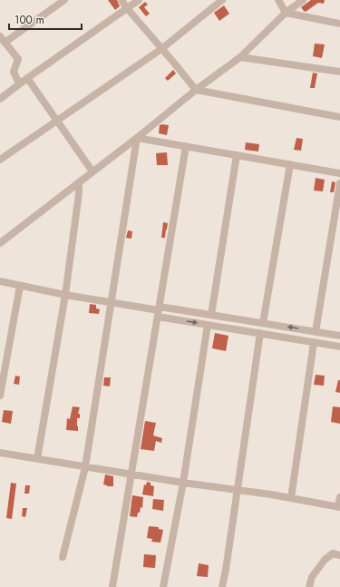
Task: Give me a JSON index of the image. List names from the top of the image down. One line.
{"scale_bar":"100 m"}
